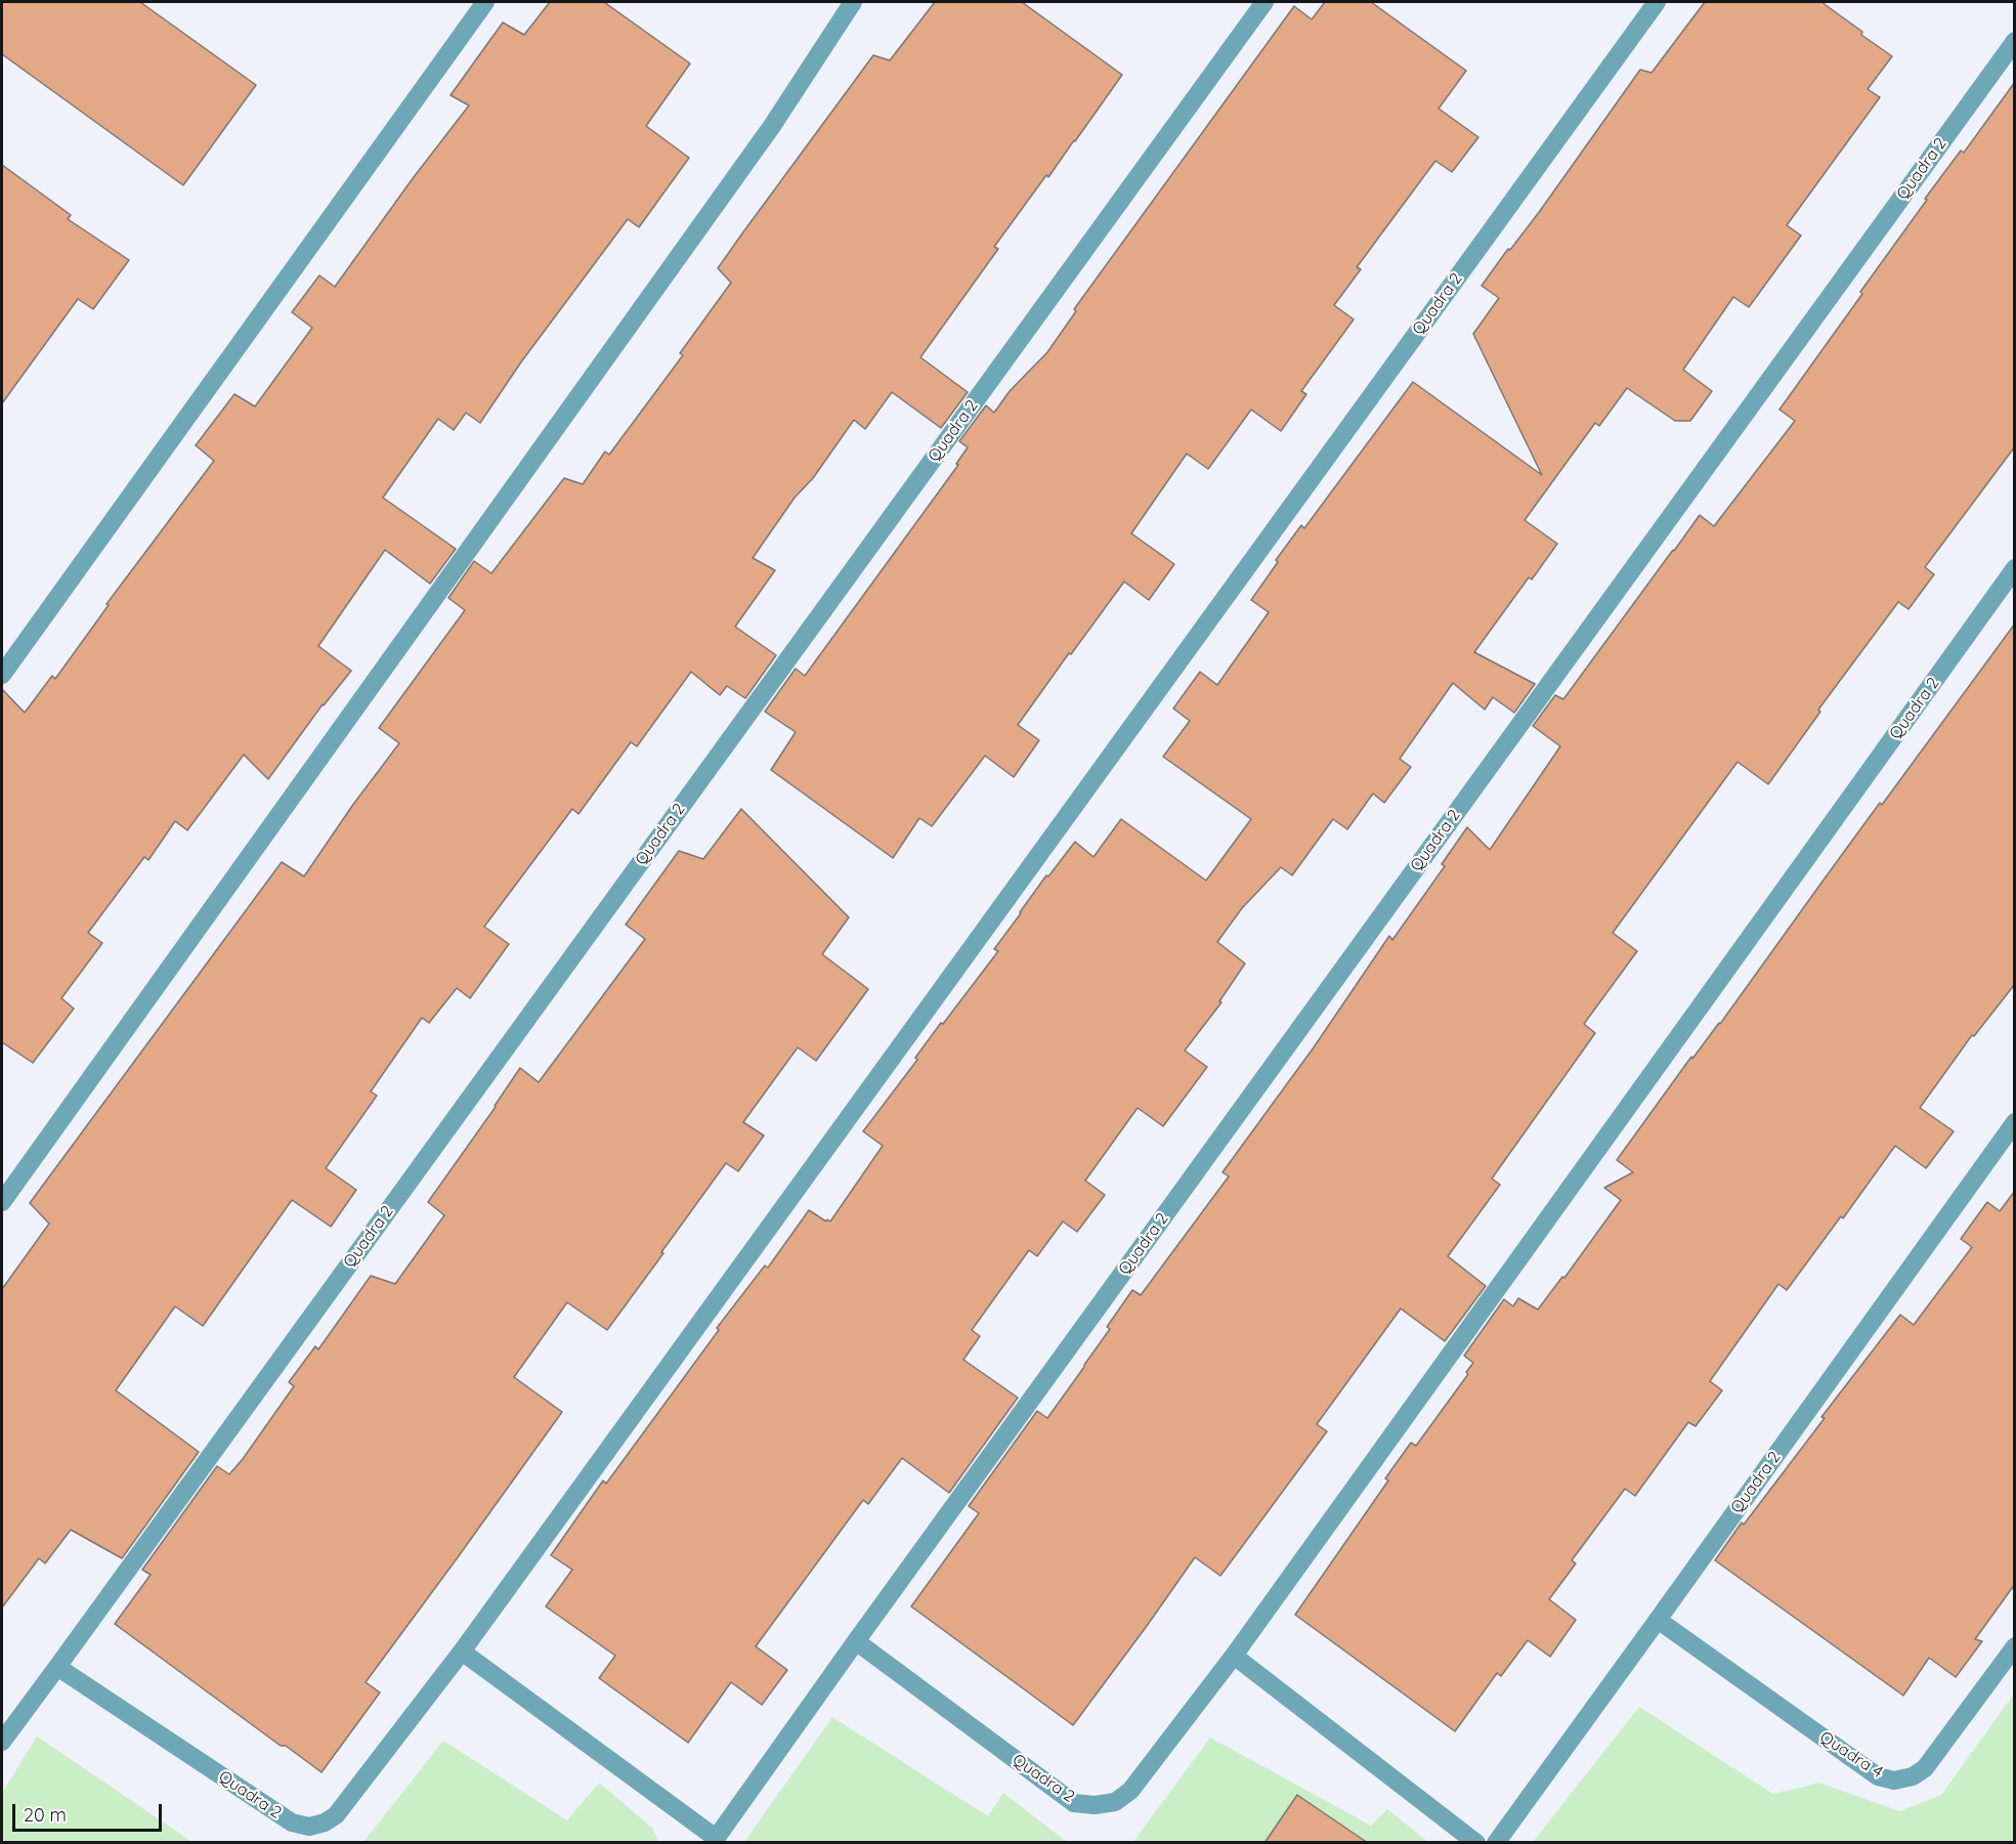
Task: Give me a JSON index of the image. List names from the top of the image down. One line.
{"streets":{"street":["Quadra 2","Quadra 4"]},"crossings":[["Quadra 2","Quadra 4"]],"scale_bar":"20 m"}
